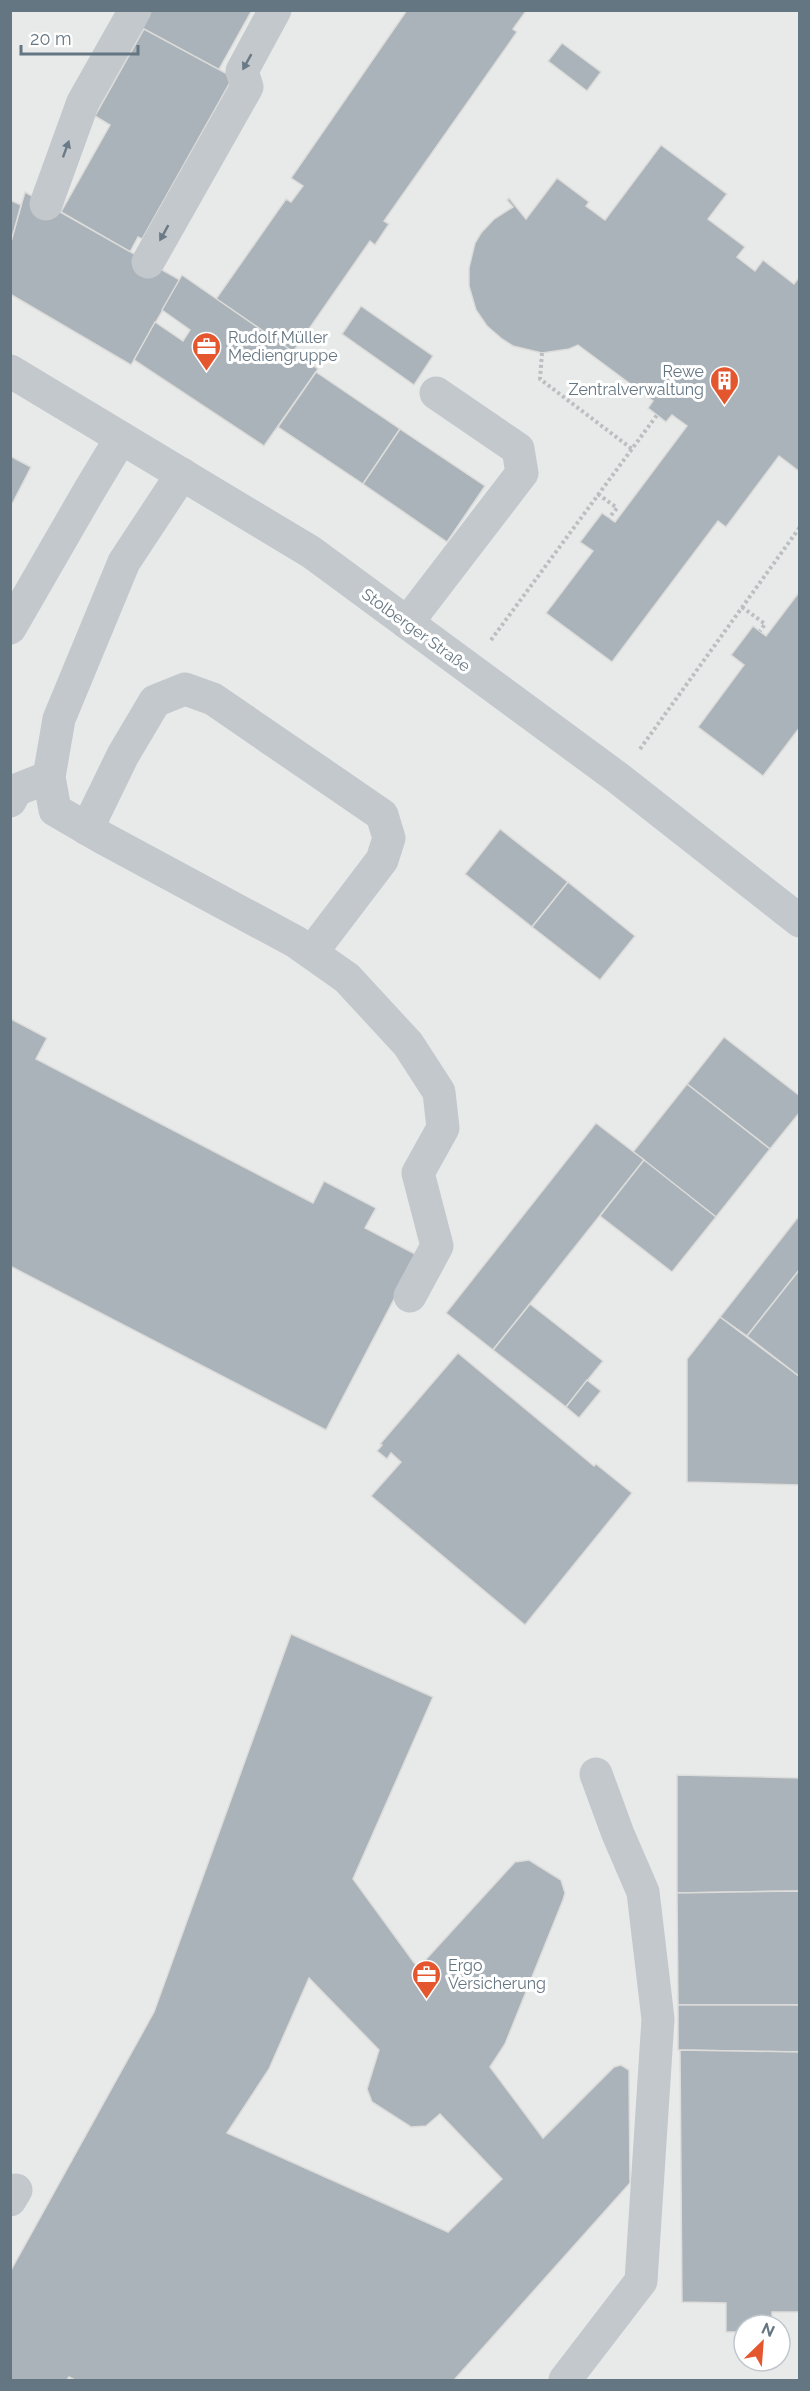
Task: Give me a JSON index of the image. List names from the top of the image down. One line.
{"streets":{"street":["Stolberger Straße"]},"places":{"office":["Rudolf Müller Mediengruppe","Ergo Versicherung"],"building":["Rewe Zentralverwaltung"]},"scale_bar":"20 m","north":"top right"}
